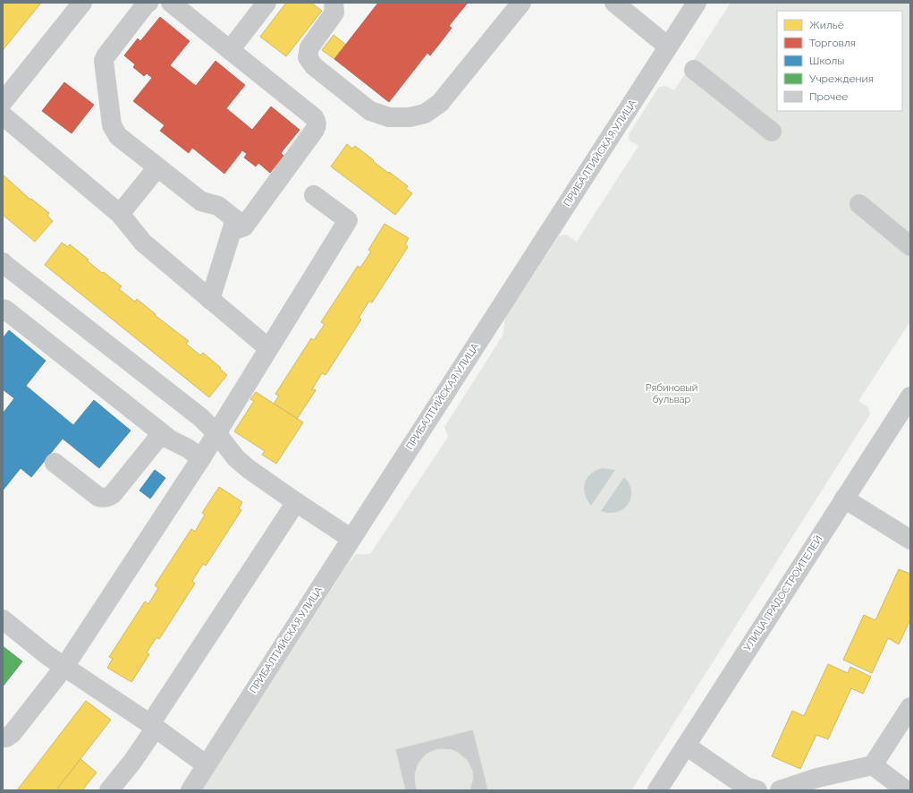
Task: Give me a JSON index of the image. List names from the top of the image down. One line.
{"streets":{"street":["ПРИБАЛТИЙСКАЯ УЛИЦА","УЛИЦА ГРАДОСТРОИТЕЛЕЙ"]},"parks":["Рябиновый бульвар"],"legend":["Жильё","Торговля","Школы","Учреждения","Прочее"]}
